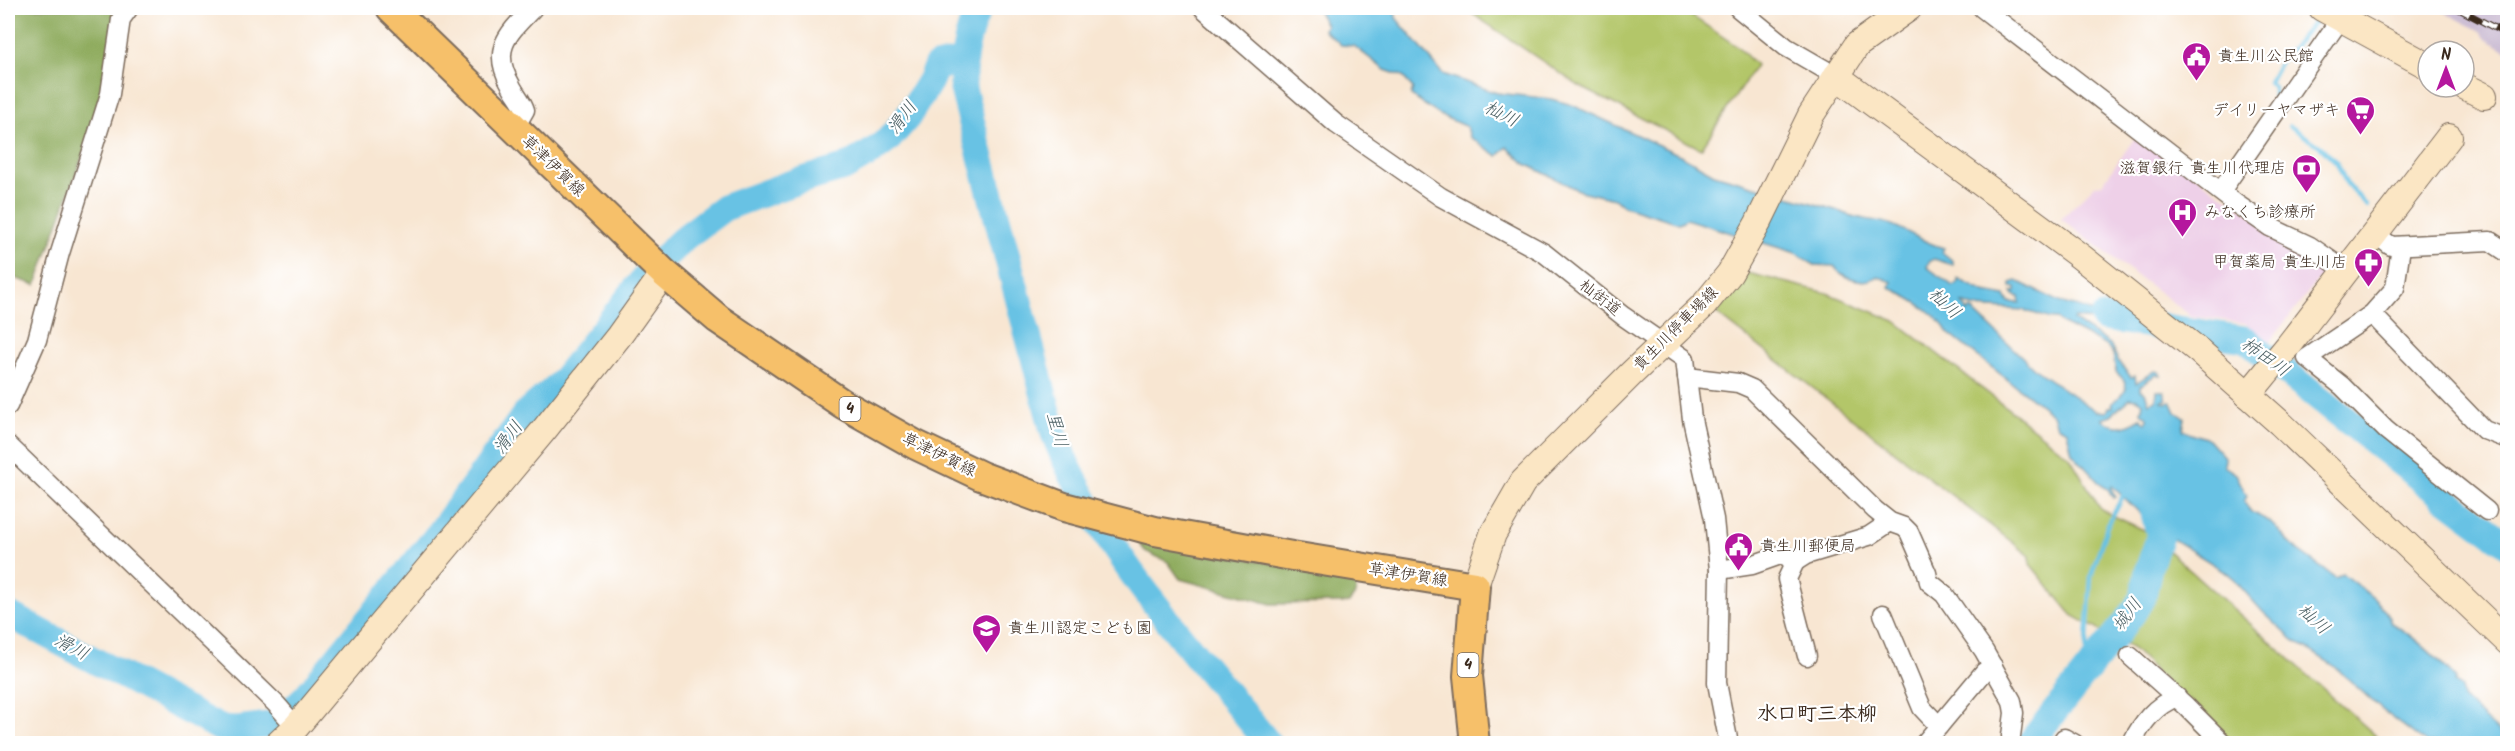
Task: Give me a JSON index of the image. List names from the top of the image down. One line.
{"streets":{"main road":["草津伊賀線","4"],"street":["杣街道","貴生川停車場線"]},"crossings":[["草津伊賀線","貴生川停車場線"],["草津伊賀線","4"],["杣街道","貴生川停車場線"],["貴生川停車場線","4"]],"districts":["水口町三本柳"],"water":["杣川","滑川","柿田川","里川","城川"],"places":{"public building":["貴生川公民館","貴生川郵便局"],"supermarket":["デイリーヤマザキ"],"bank":["滋賀銀行 貴生川代理店"],"hospital":["みなくち診療所"],"pharmacy":["甲賀薬局 貴生川店"],"school or university":["貴生川認定こども園"]},"north":"top"}
